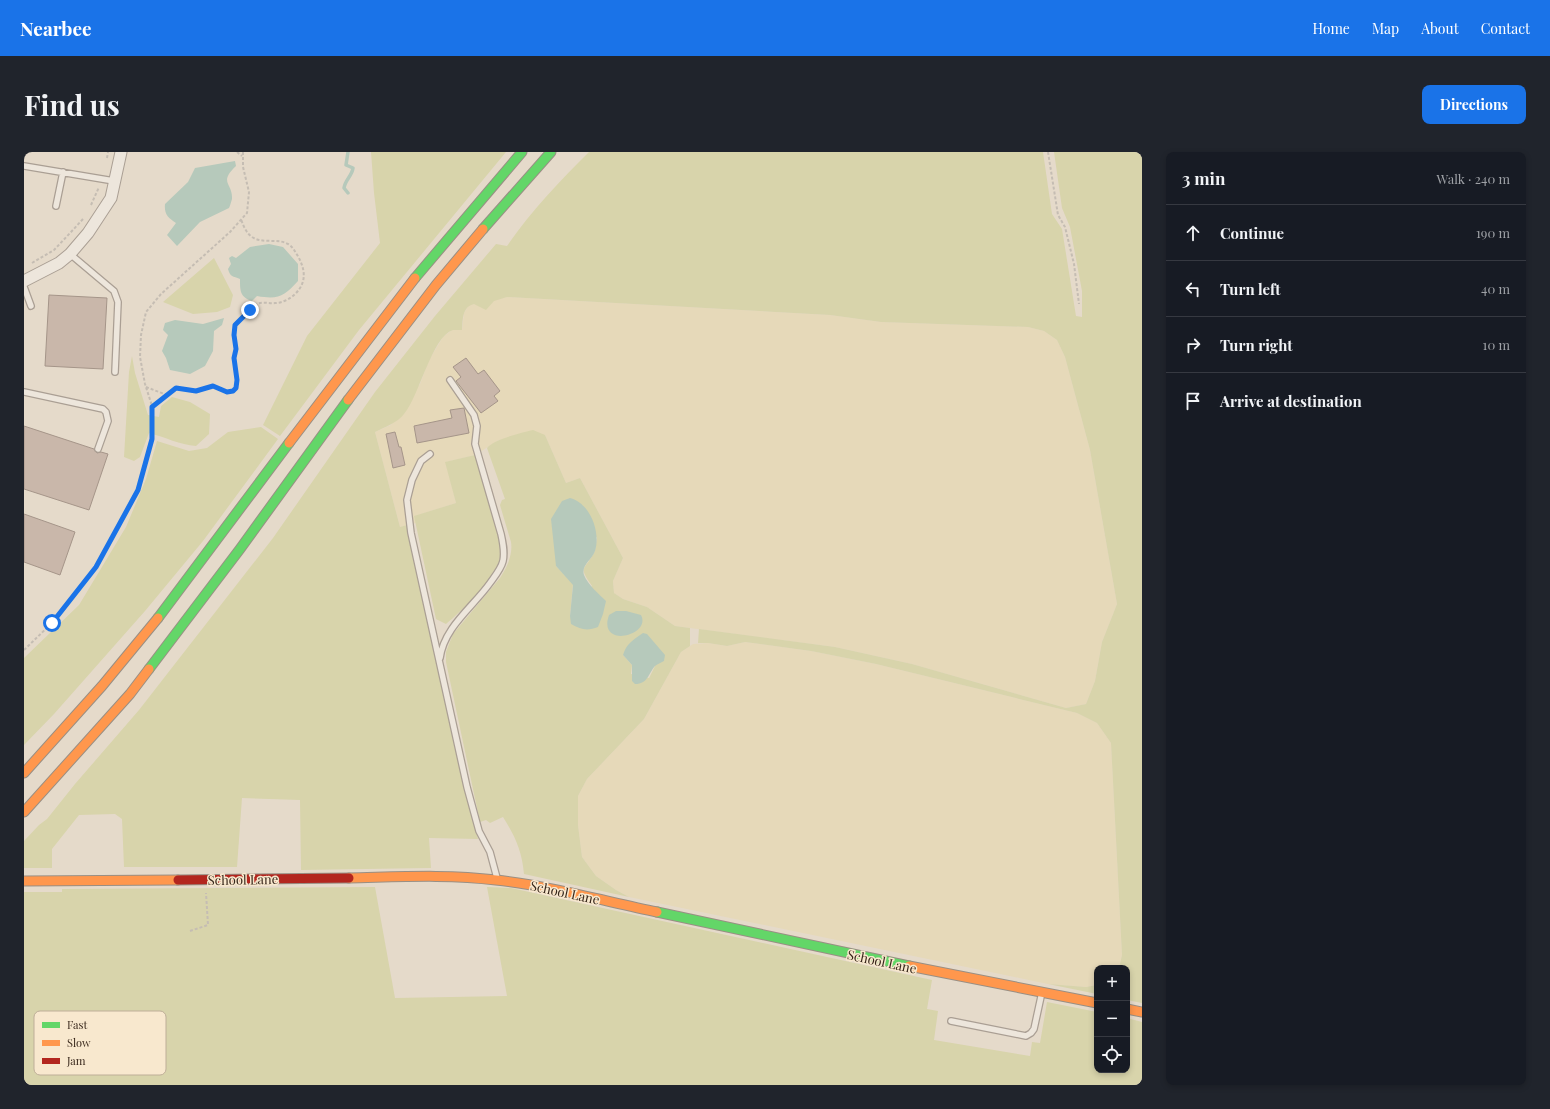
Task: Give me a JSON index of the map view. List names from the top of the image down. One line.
{"streets":{"main road":["School Lane"]},"legend":["Fast","Slow","Jam"],"page":{"header":"Nearbee","nav":["Home","Map","About","Contact"],"buttons":"Directions","title":"Find us","heading":["3 min","Walk · 240 m"],"list":[["Continue","190 m"],["Turn left","40 m"],["Turn right","10 m"],"Arrive at destination"],"map_buttons":["+","−"]}}
